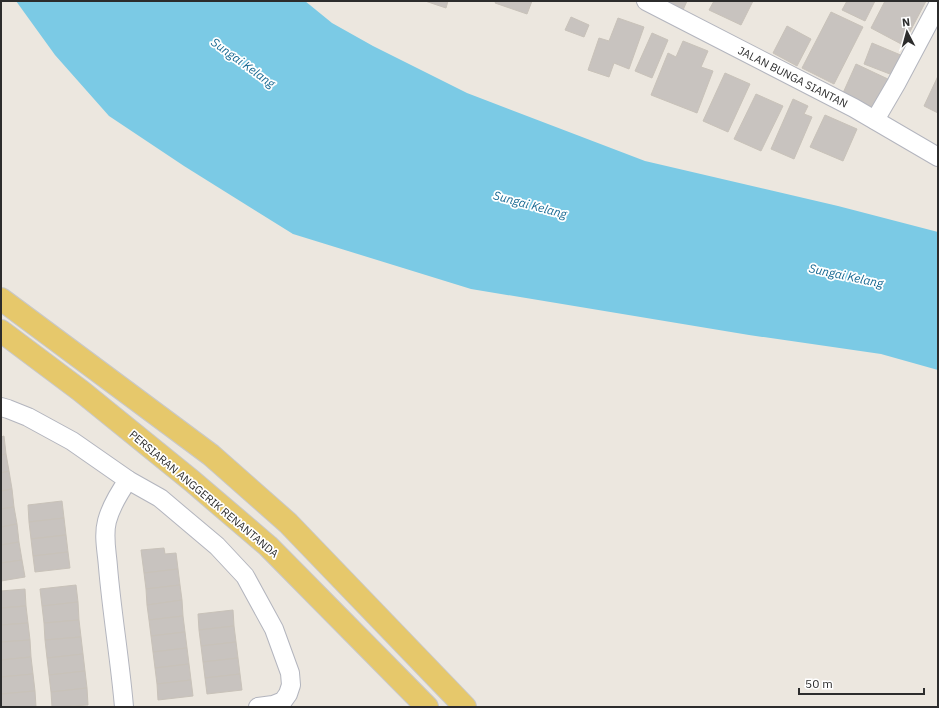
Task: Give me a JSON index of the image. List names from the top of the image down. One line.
{"streets":{"main road":["PERSIARAN ANGGERIK RENANTANDA"],"street":["JALAN BUNGA SIANTAN"]},"water":["Sungai Kelang"],"scale_bar":"50 m","north":"top"}
